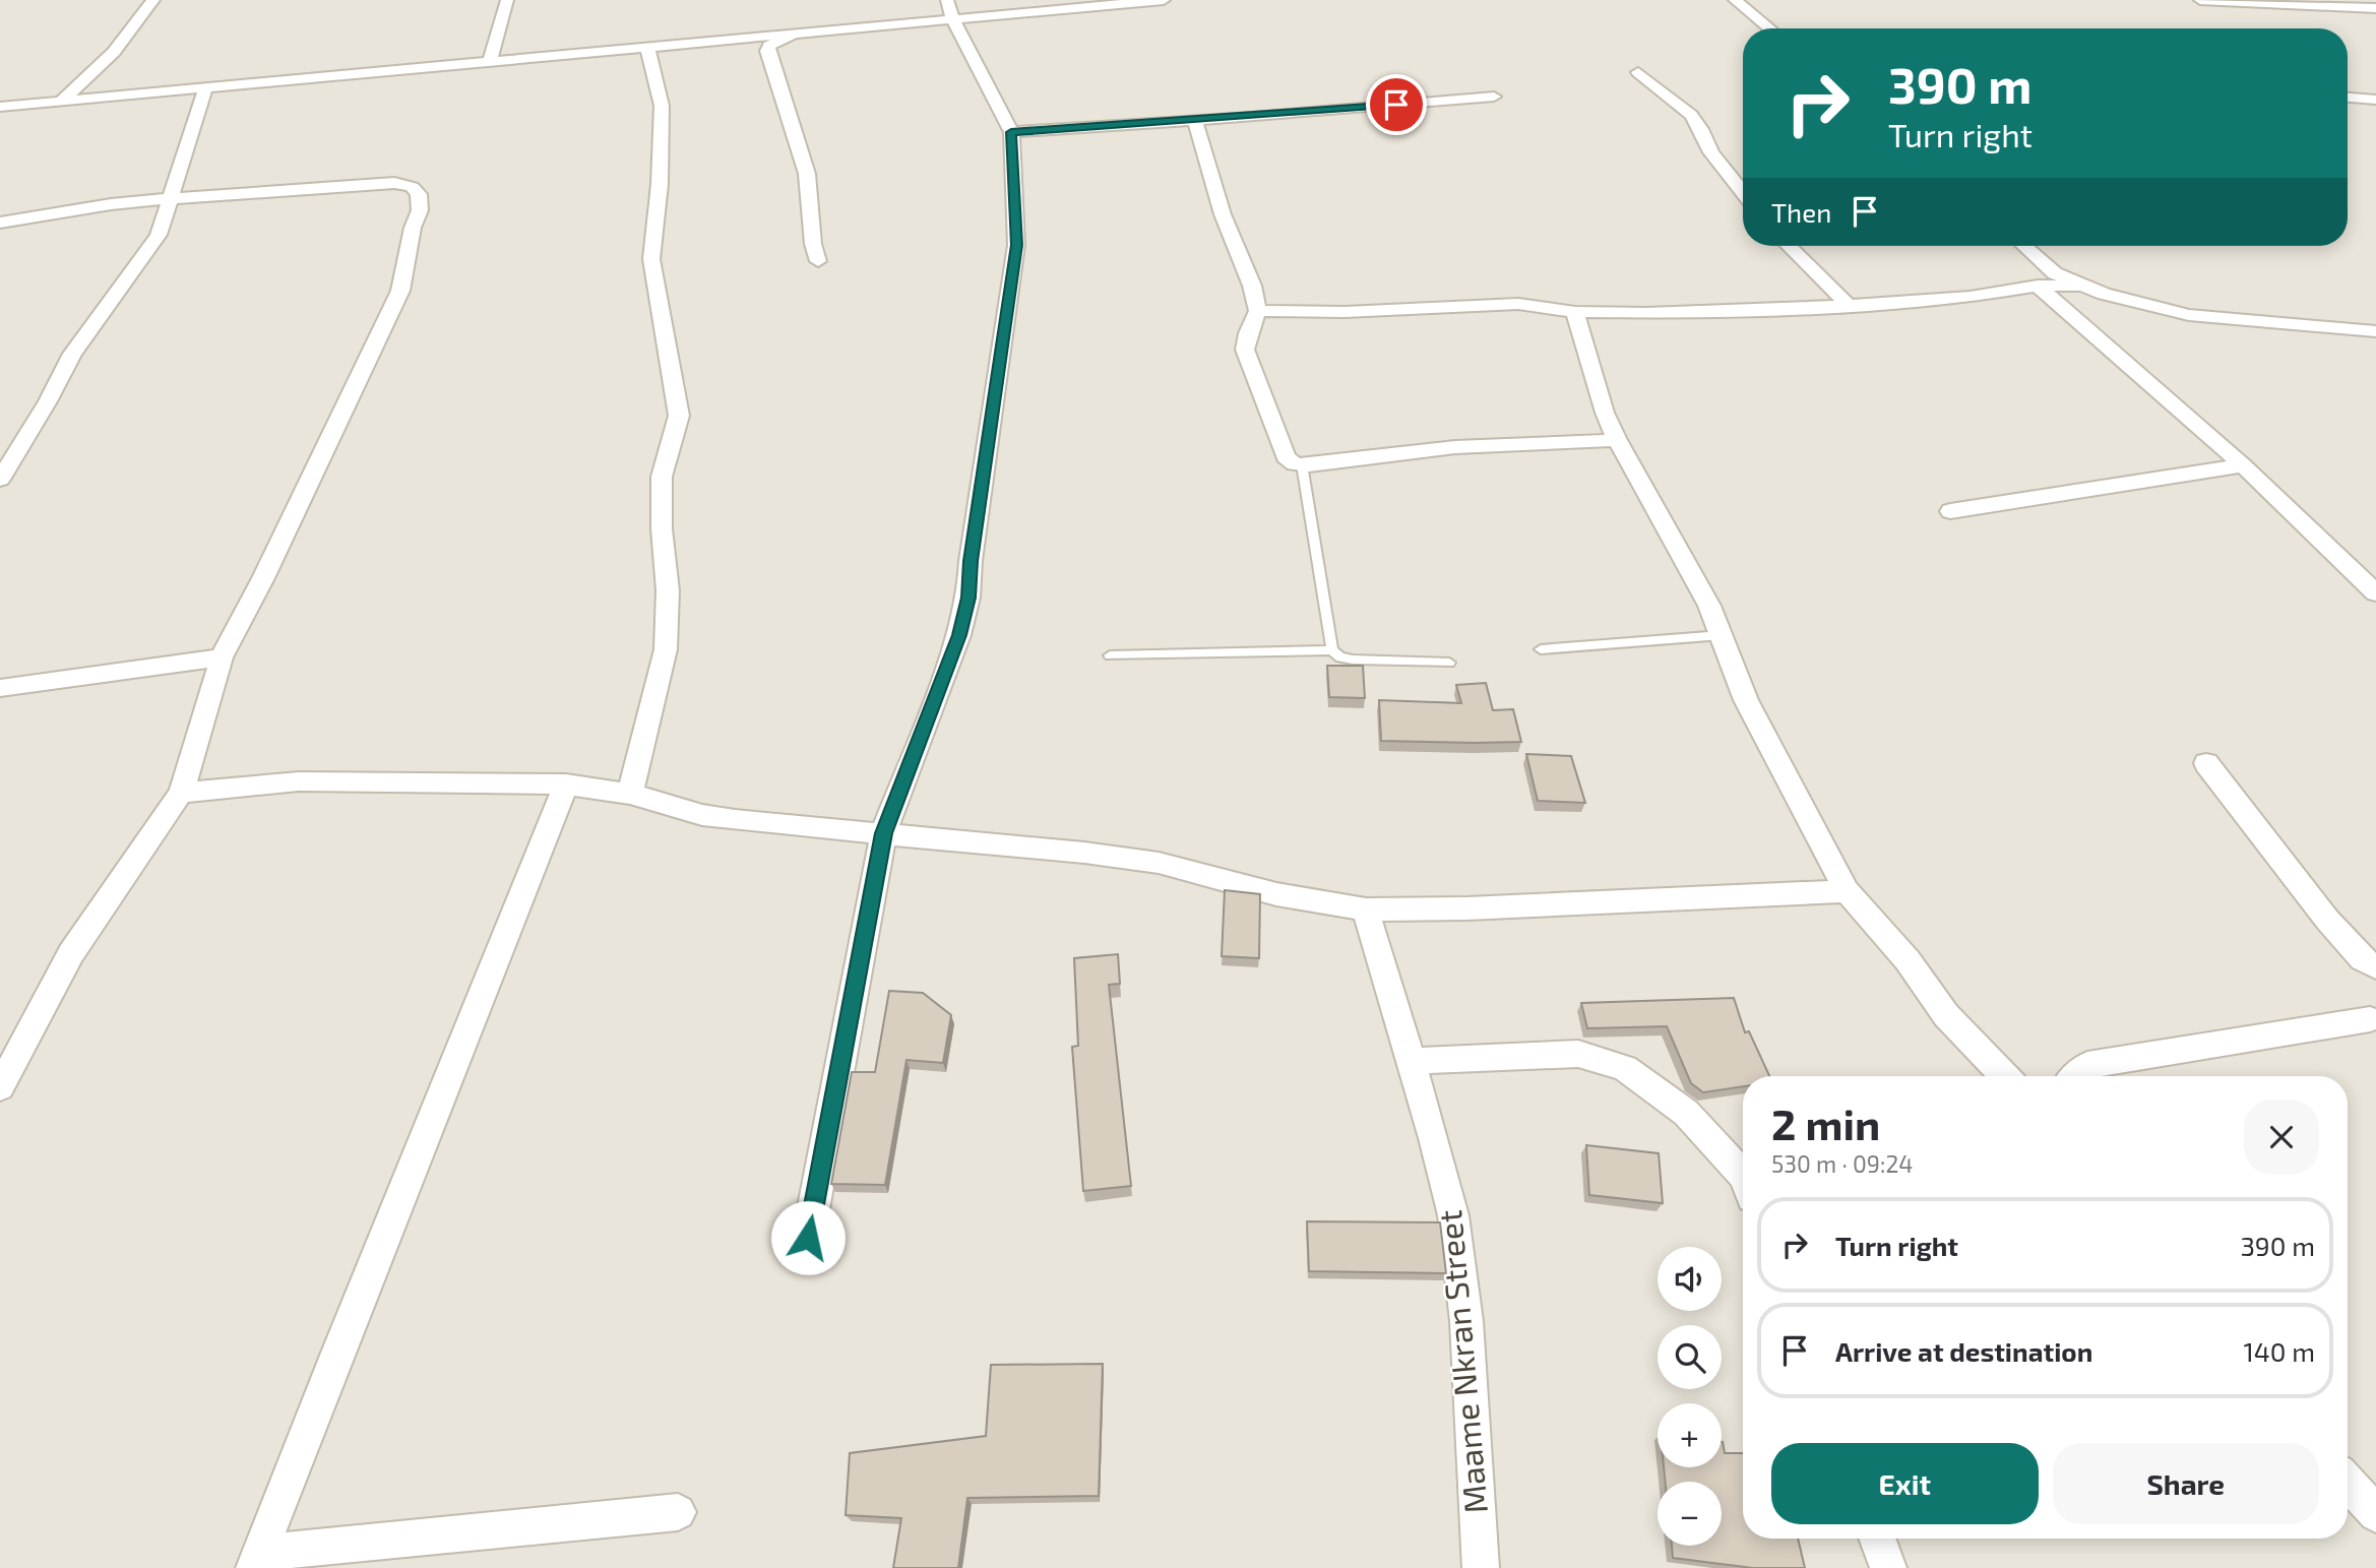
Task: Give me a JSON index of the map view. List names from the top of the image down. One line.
{"streets":{"street":["Maame Nkran Street"]},"page":{"turn":["390 m","Turn right"],"then":"Then","heading":["2 min","530 m · 09:24"],"list":[{"name":"Turn right","value":"390 m"},{"name":"Arrive at destination","value":"140 m"}],"map_buttons":["+","−"],"buttons":["Exit","Share"]}}
